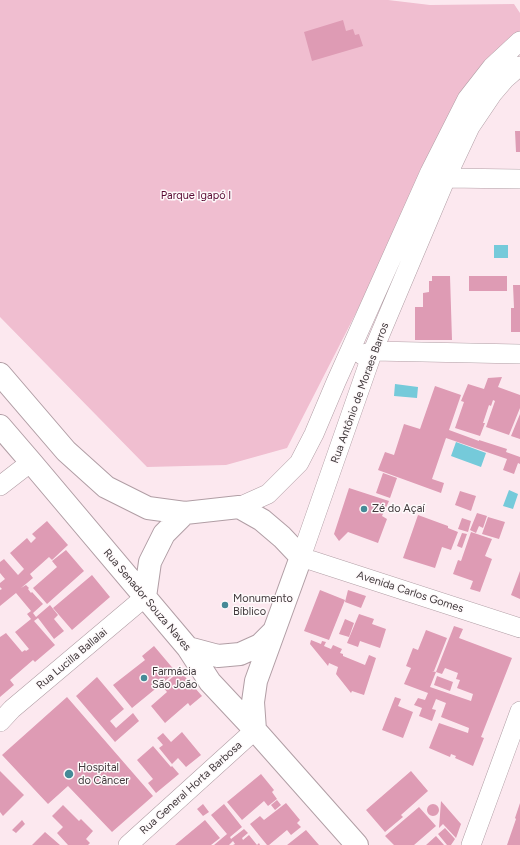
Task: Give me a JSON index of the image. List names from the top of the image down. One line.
{"streets":{"main road":["Rua Antônio de Moraes Barros","Rua Senador Souza Naves"],"street":["Avenida Carlos Gomes","Rua Lucilla Ballalai","Rua General Horta Barbosa"]},"crossings":[["Rua Antônio de Moraes Barros","Avenida Carlos Gomes"],["Rua Antônio de Moraes Barros","Rua Senador Souza Naves"],["Rua Antônio de Moraes Barros","Rua General Horta Barbosa"],["Rua Senador Souza Naves","Rua Lucilla Ballalai"],["Rua Senador Souza Naves","Rua General Horta Barbosa"]],"parks":["Parque Igapó I"],"places":["Zé do Açaí","Monumento Bíblico","Farmácia São João","Hospital do Câncer"]}
